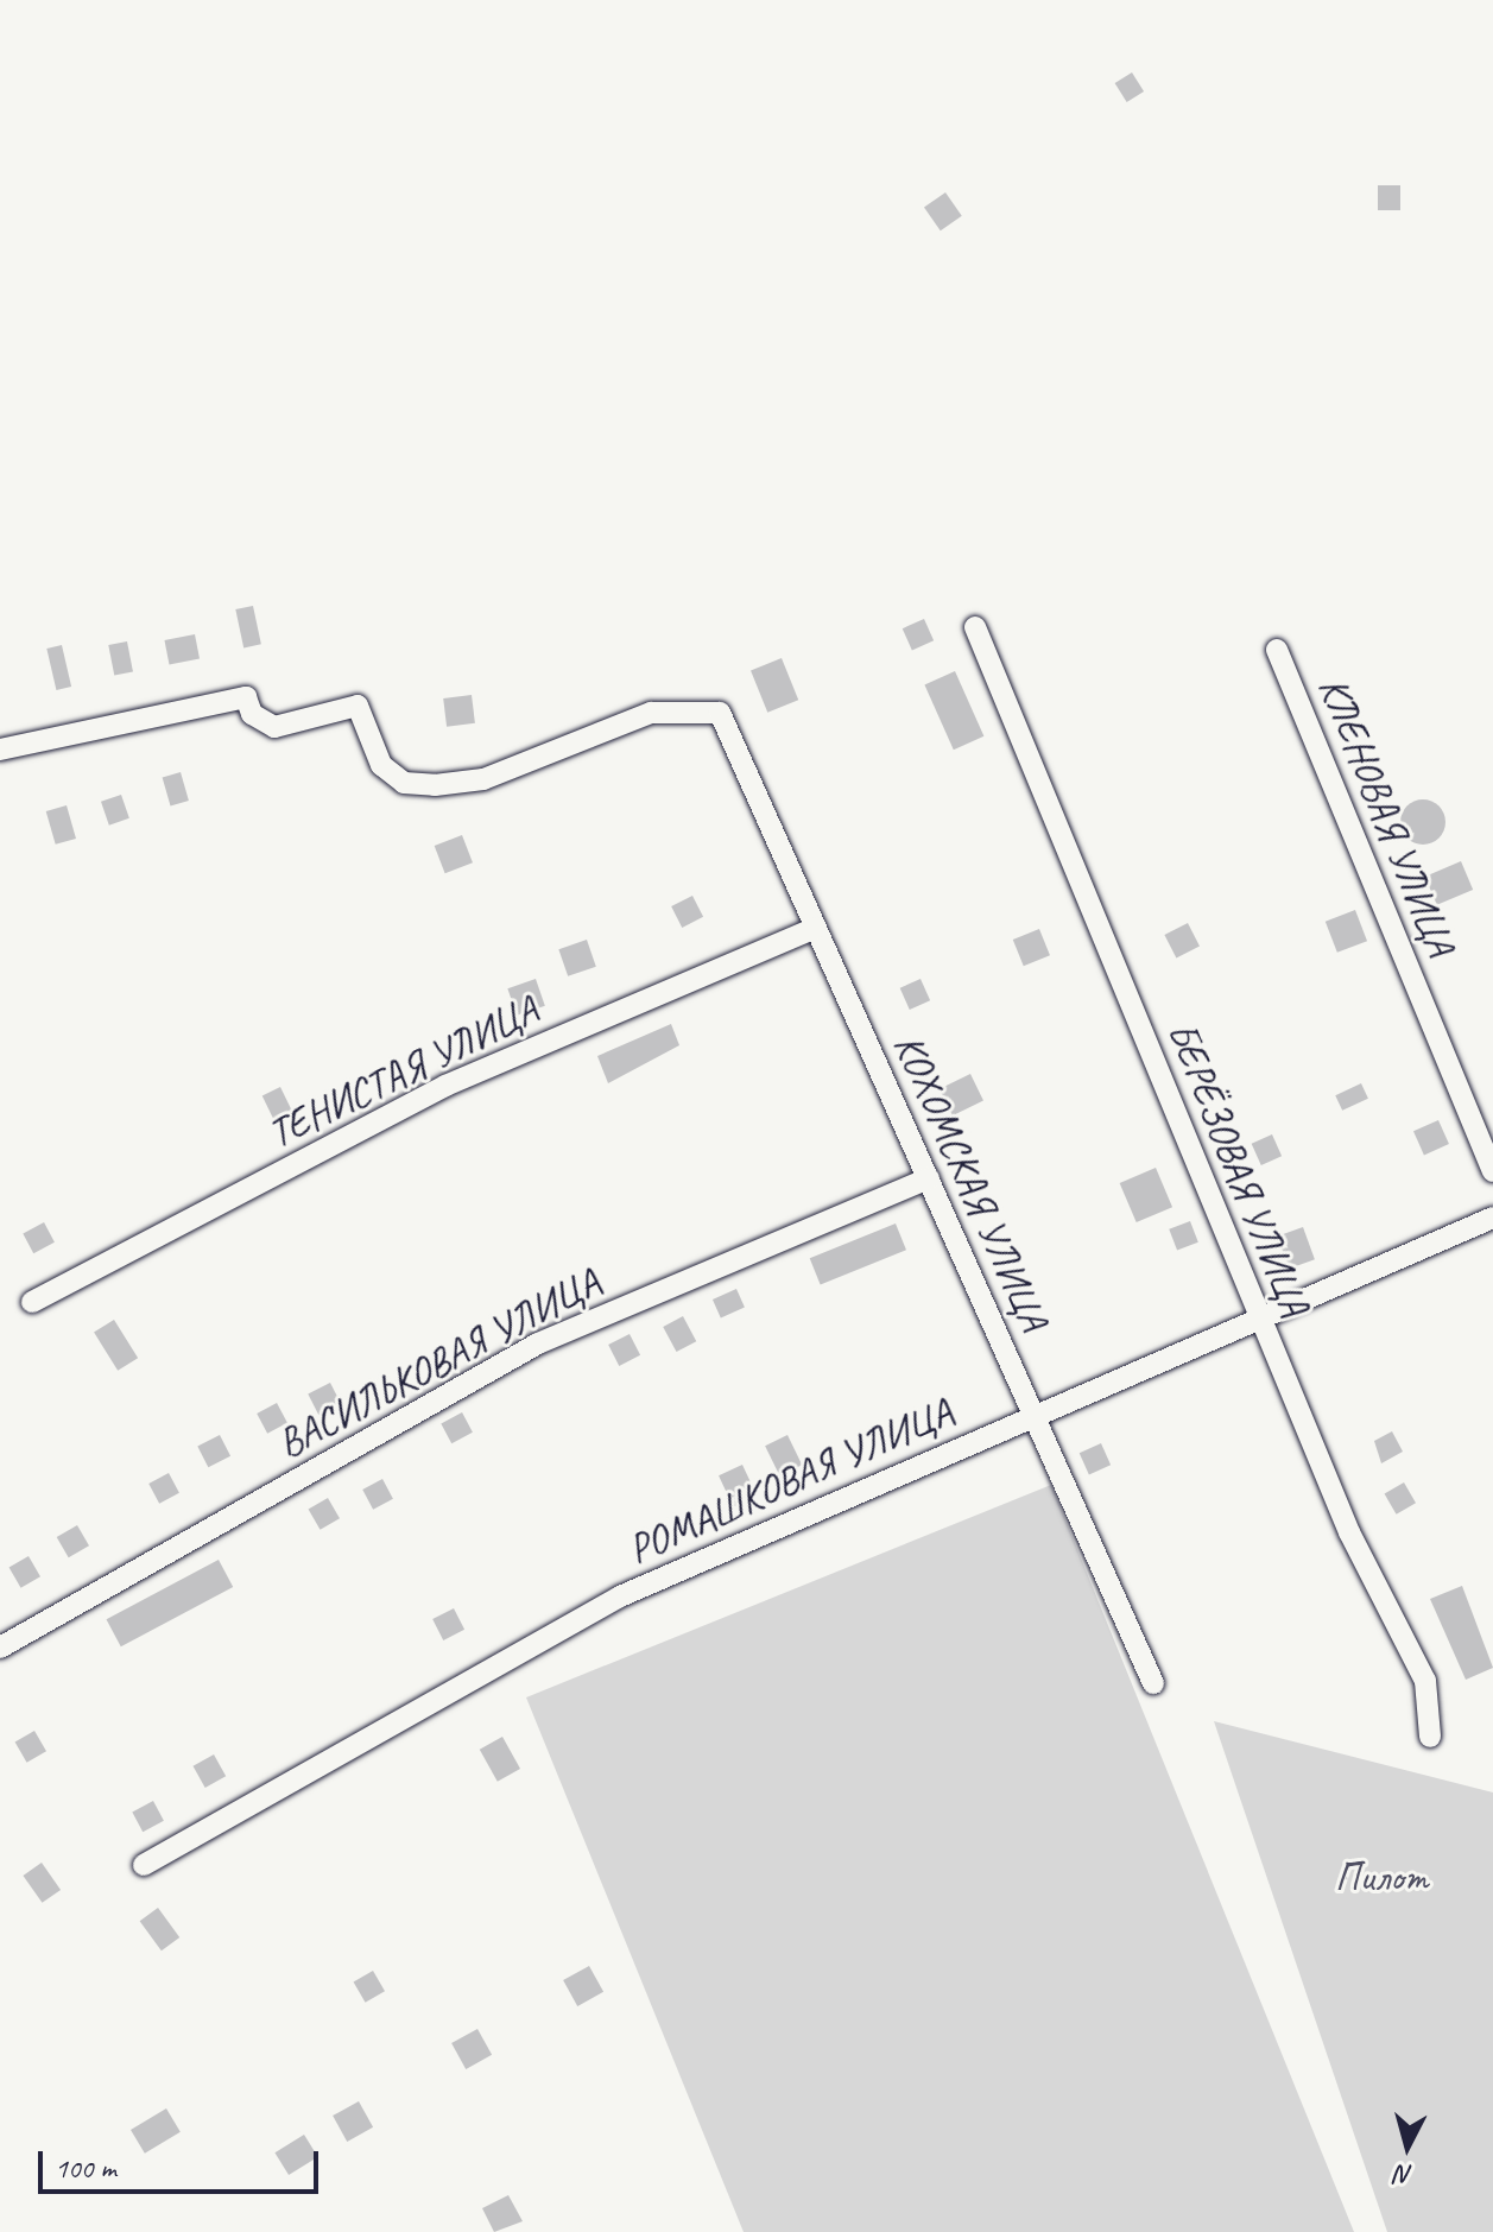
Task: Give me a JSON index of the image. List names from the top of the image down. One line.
{"streets":{"street":["КЛЕНОВАЯ УЛИЦА","ТЕНИСТАЯ УЛИЦА","БЕРЁЗОВАЯ УЛИЦА","КОХОМСКАЯ УЛИЦА","ВАСИЛЬКОВАЯ УЛИЦА","РОМАШКОВАЯ УЛИЦА"]},"crossings":[["ТЕНИСТАЯ УЛИЦА","КОХОМСКАЯ УЛИЦА"],["БЕРЁЗОВАЯ УЛИЦА","РОМАШКОВАЯ УЛИЦА"],["КОХОМСКАЯ УЛИЦА","ВАСИЛЬКОВАЯ УЛИЦА"],["КОХОМСКАЯ УЛИЦА","РОМАШКОВАЯ УЛИЦА"]],"parks":["Пилот"],"scale_bar":"100 m","north":"bottom"}
